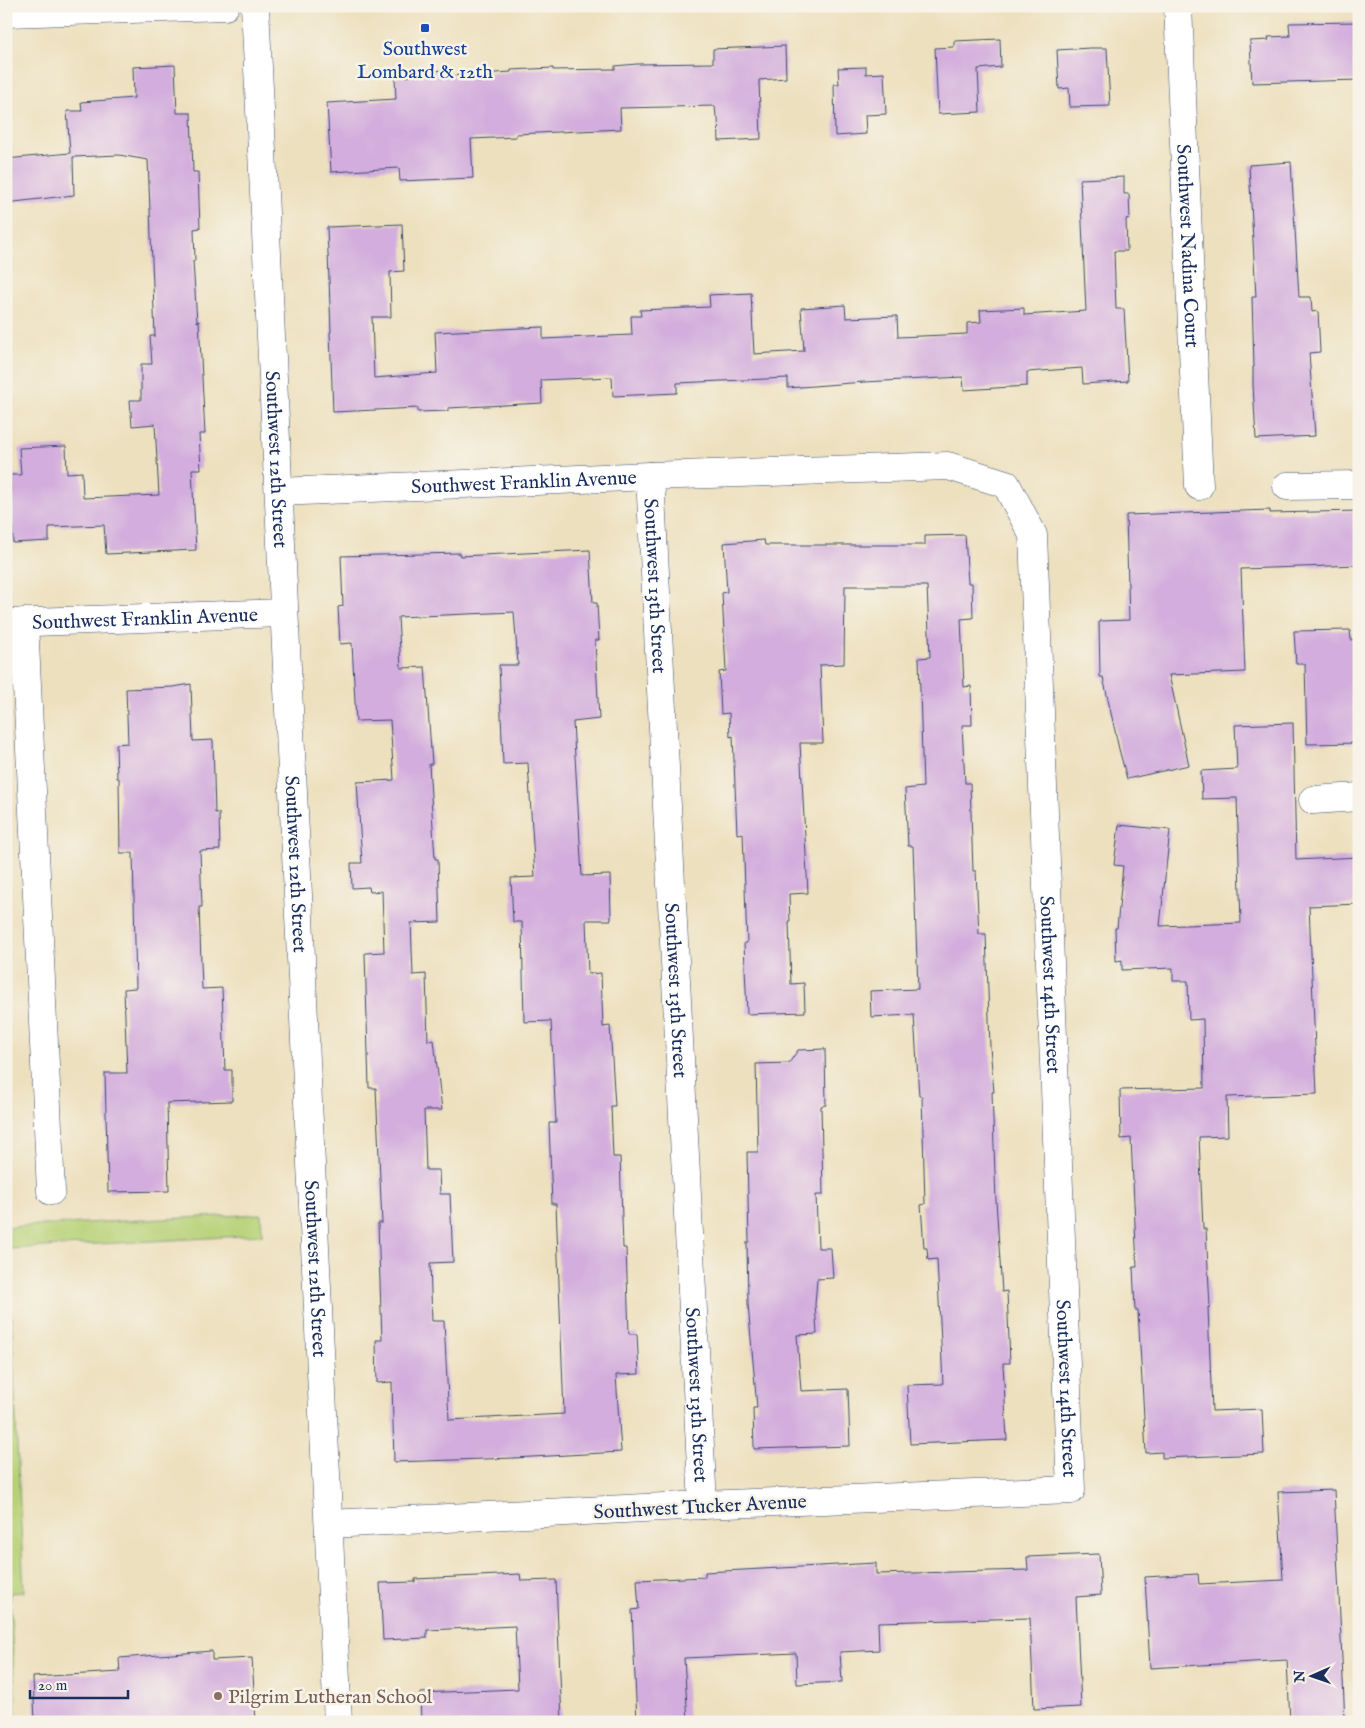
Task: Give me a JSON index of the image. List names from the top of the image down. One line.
{"streets":{"street":["Southwest Nadina Court","Southwest 12th Street","Southwest Franklin Avenue","Southwest 13th Street","Southwest 14th Street","Southwest Tucker Avenue"]},"crossings":[["Southwest 12th Street","Southwest Franklin Avenue"],["Southwest 12th Street","Southwest Tucker Avenue"],["Southwest Franklin Avenue","Southwest 13th Street"],["Southwest Franklin Avenue","Southwest 14th Street"],["Southwest 13th Street","Southwest Tucker Avenue"],["Southwest 14th Street","Southwest Tucker Avenue"]],"places":{"transit":["Southwest Lombard & 12th"],"other":["Pilgrim Lutheran School"]},"scale_bar":"20 m","north":"left"}
